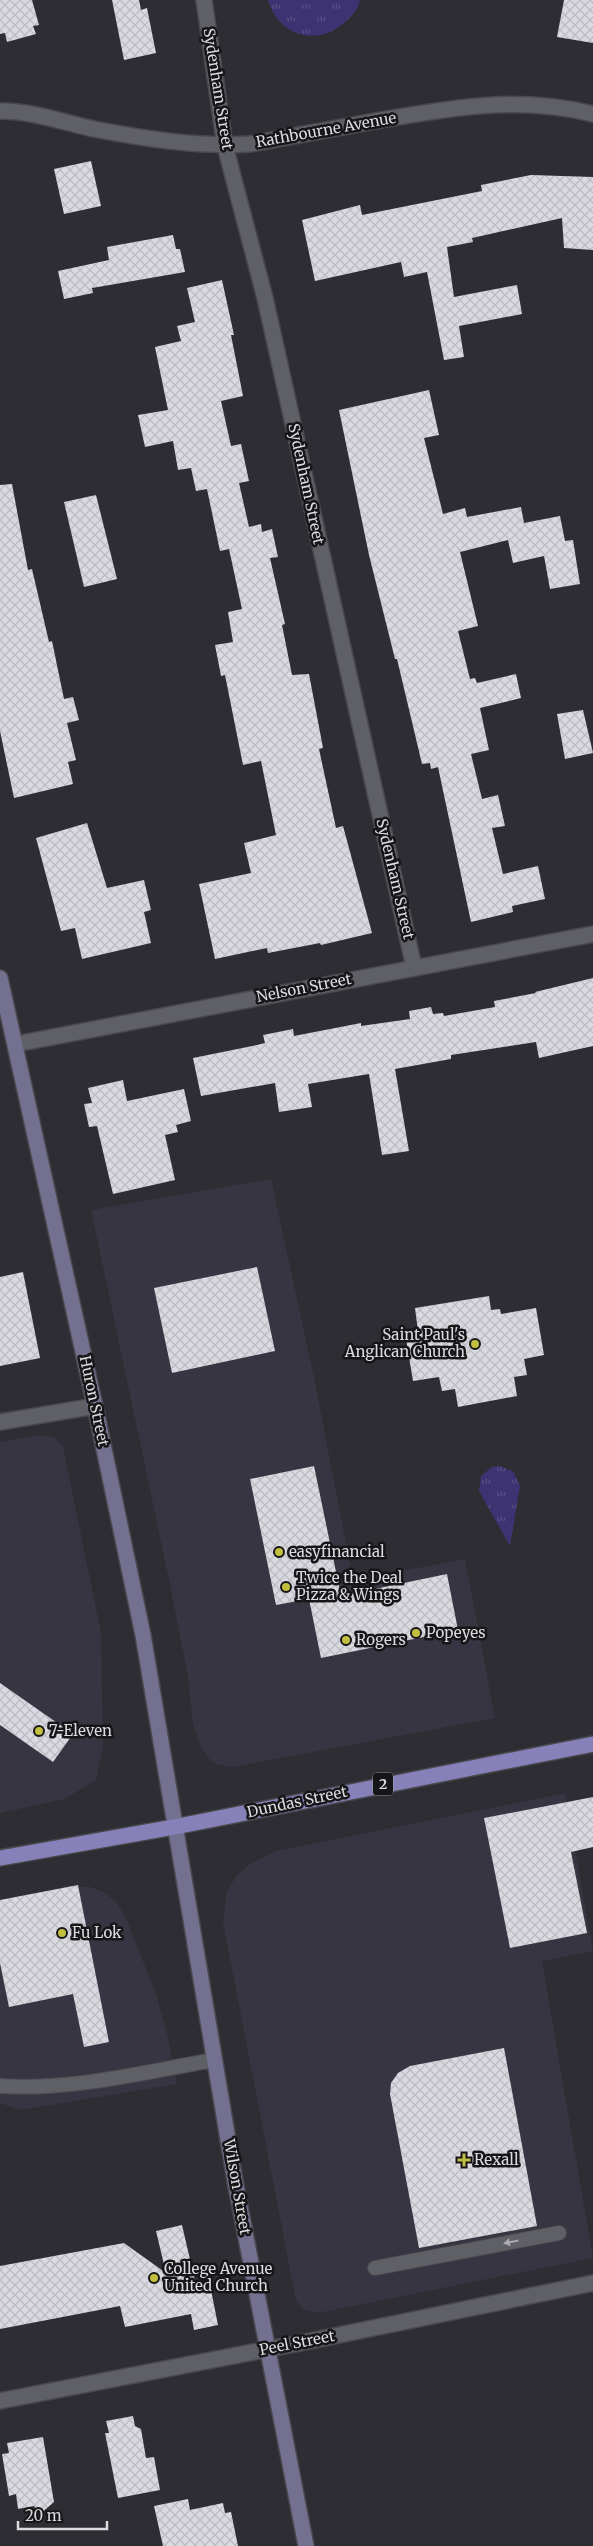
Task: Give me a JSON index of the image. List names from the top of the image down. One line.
{"streets":{"main road":["Huron Street","2","Dundas Street","Wilson Street"],"street":["Sydenham Street","Rathbourne Avenue","Nelson Street","Peel Street"]},"crossings":[["Sydenham Street","Rathbourne Avenue"],["Sydenham Street","Nelson Street"],["Nelson Street","Huron Street"],["Huron Street","Dundas Street"],["Huron Street","Wilson Street"],["Dundas Street","Wilson Street"],["Wilson Street","Peel Street"]],"places":{"other":["Saint Paul's Anglican Church","easyfinancial","Twice the Deal Pizza & Wings","Popeyes","Rogers","7-Eleven","Fu Lok","College Avenue United Church"],"health":["Rexall"]},"scale_bar":"20 m"}
